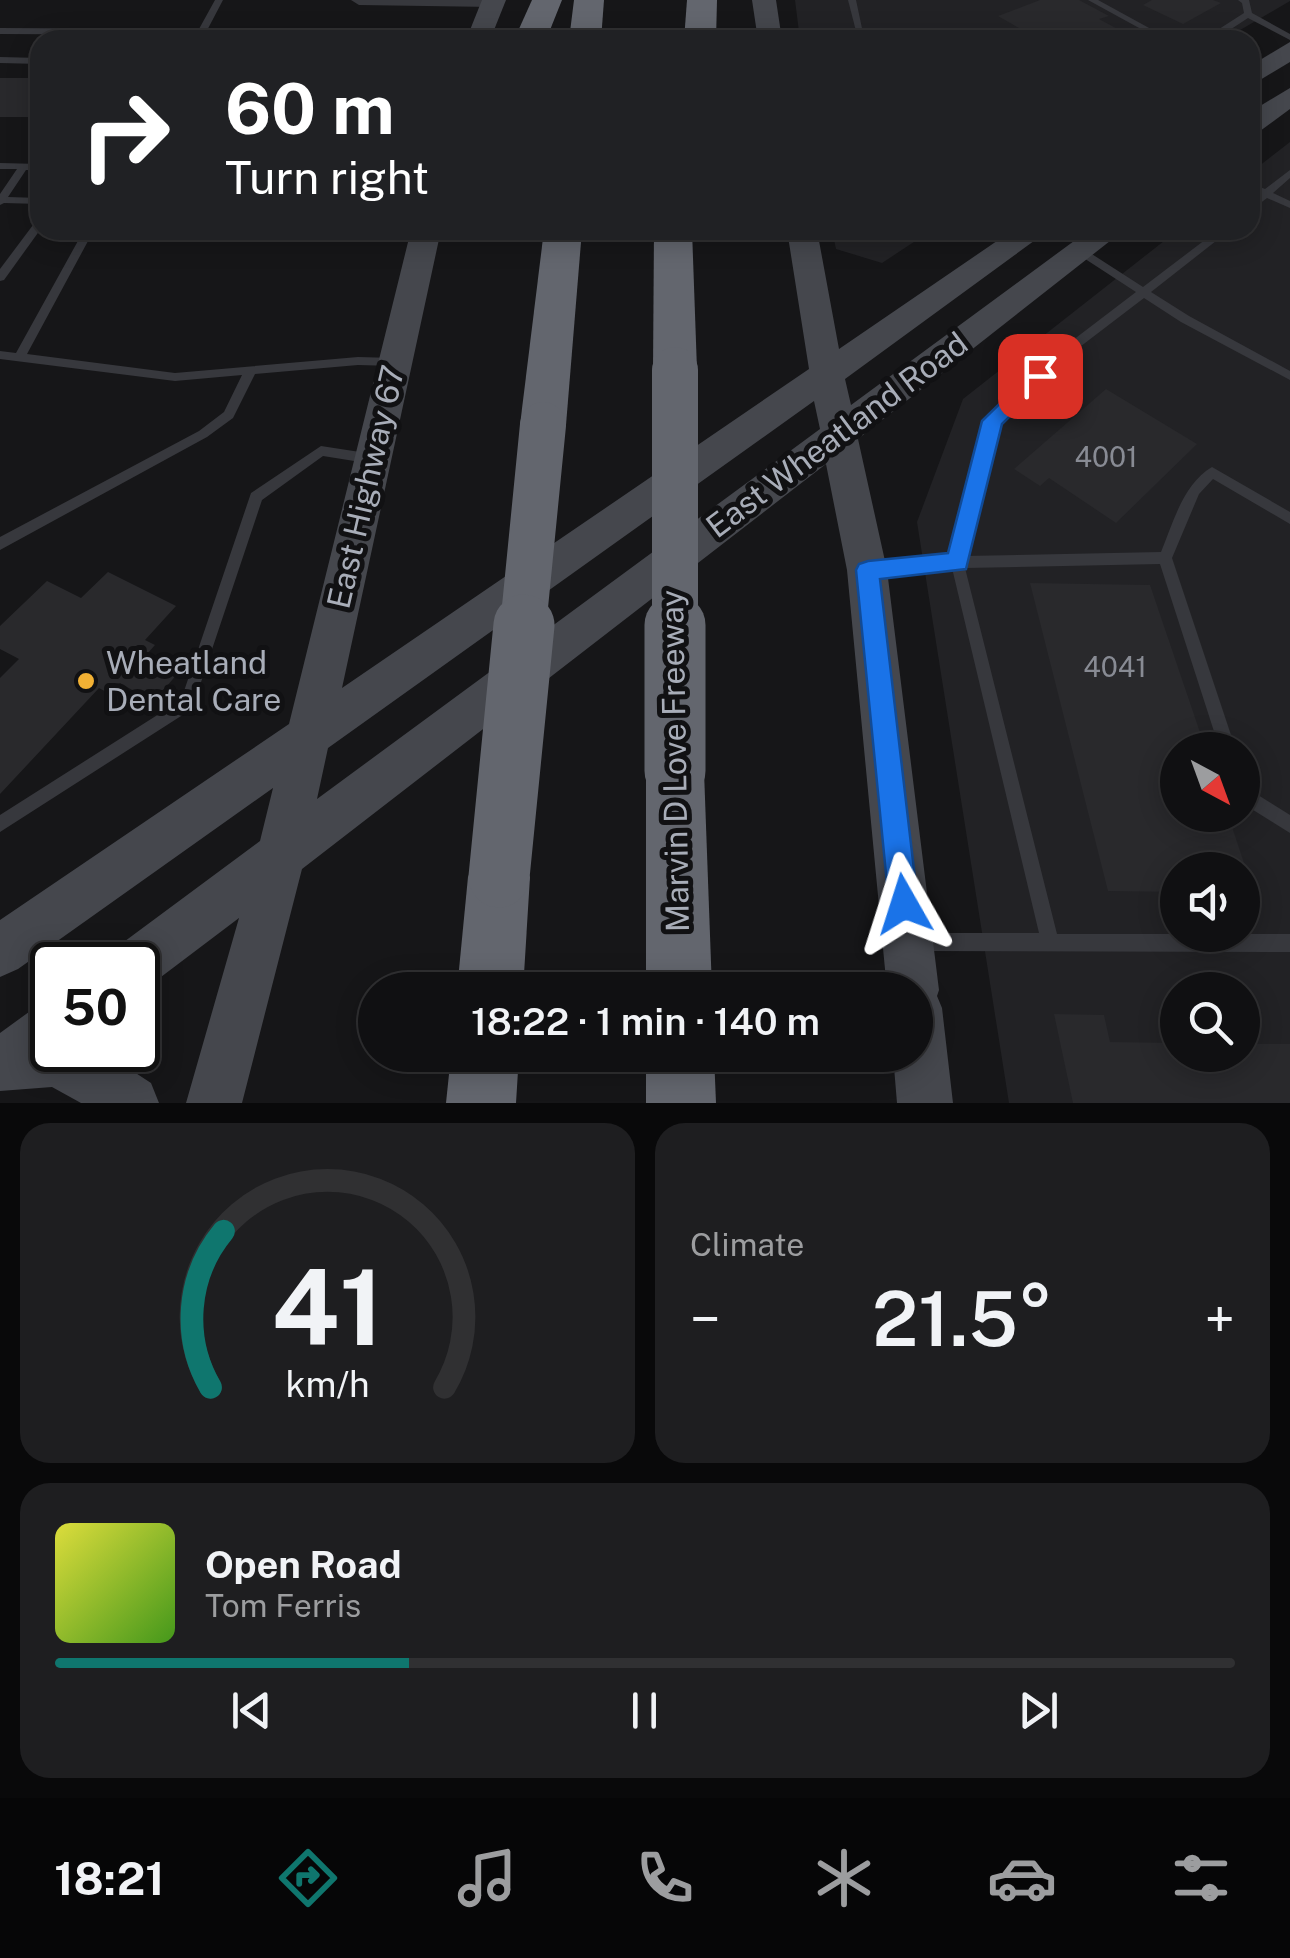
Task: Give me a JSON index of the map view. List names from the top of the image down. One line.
{"streets":{"highway":["Marvin D Love Freeway"],"main road":["East Wheatland Road","East Highway 67"]},"crossings":[["East Wheatland Road","East Highway 67"]],"places":["Wheatland Dental Care"],"house_numbers":["4001","4041"],"north":"bottom right","page":{"turn":["60 m","Turn right"],"limit":"50","trip":"18:22 · 1 min · 140 m","tile":"Climate","heat":["−","21.5°","+"],"song":["Open Road","Tom Ferris"],"tabs":"18:21","gauge":["41","km/h"]}}
